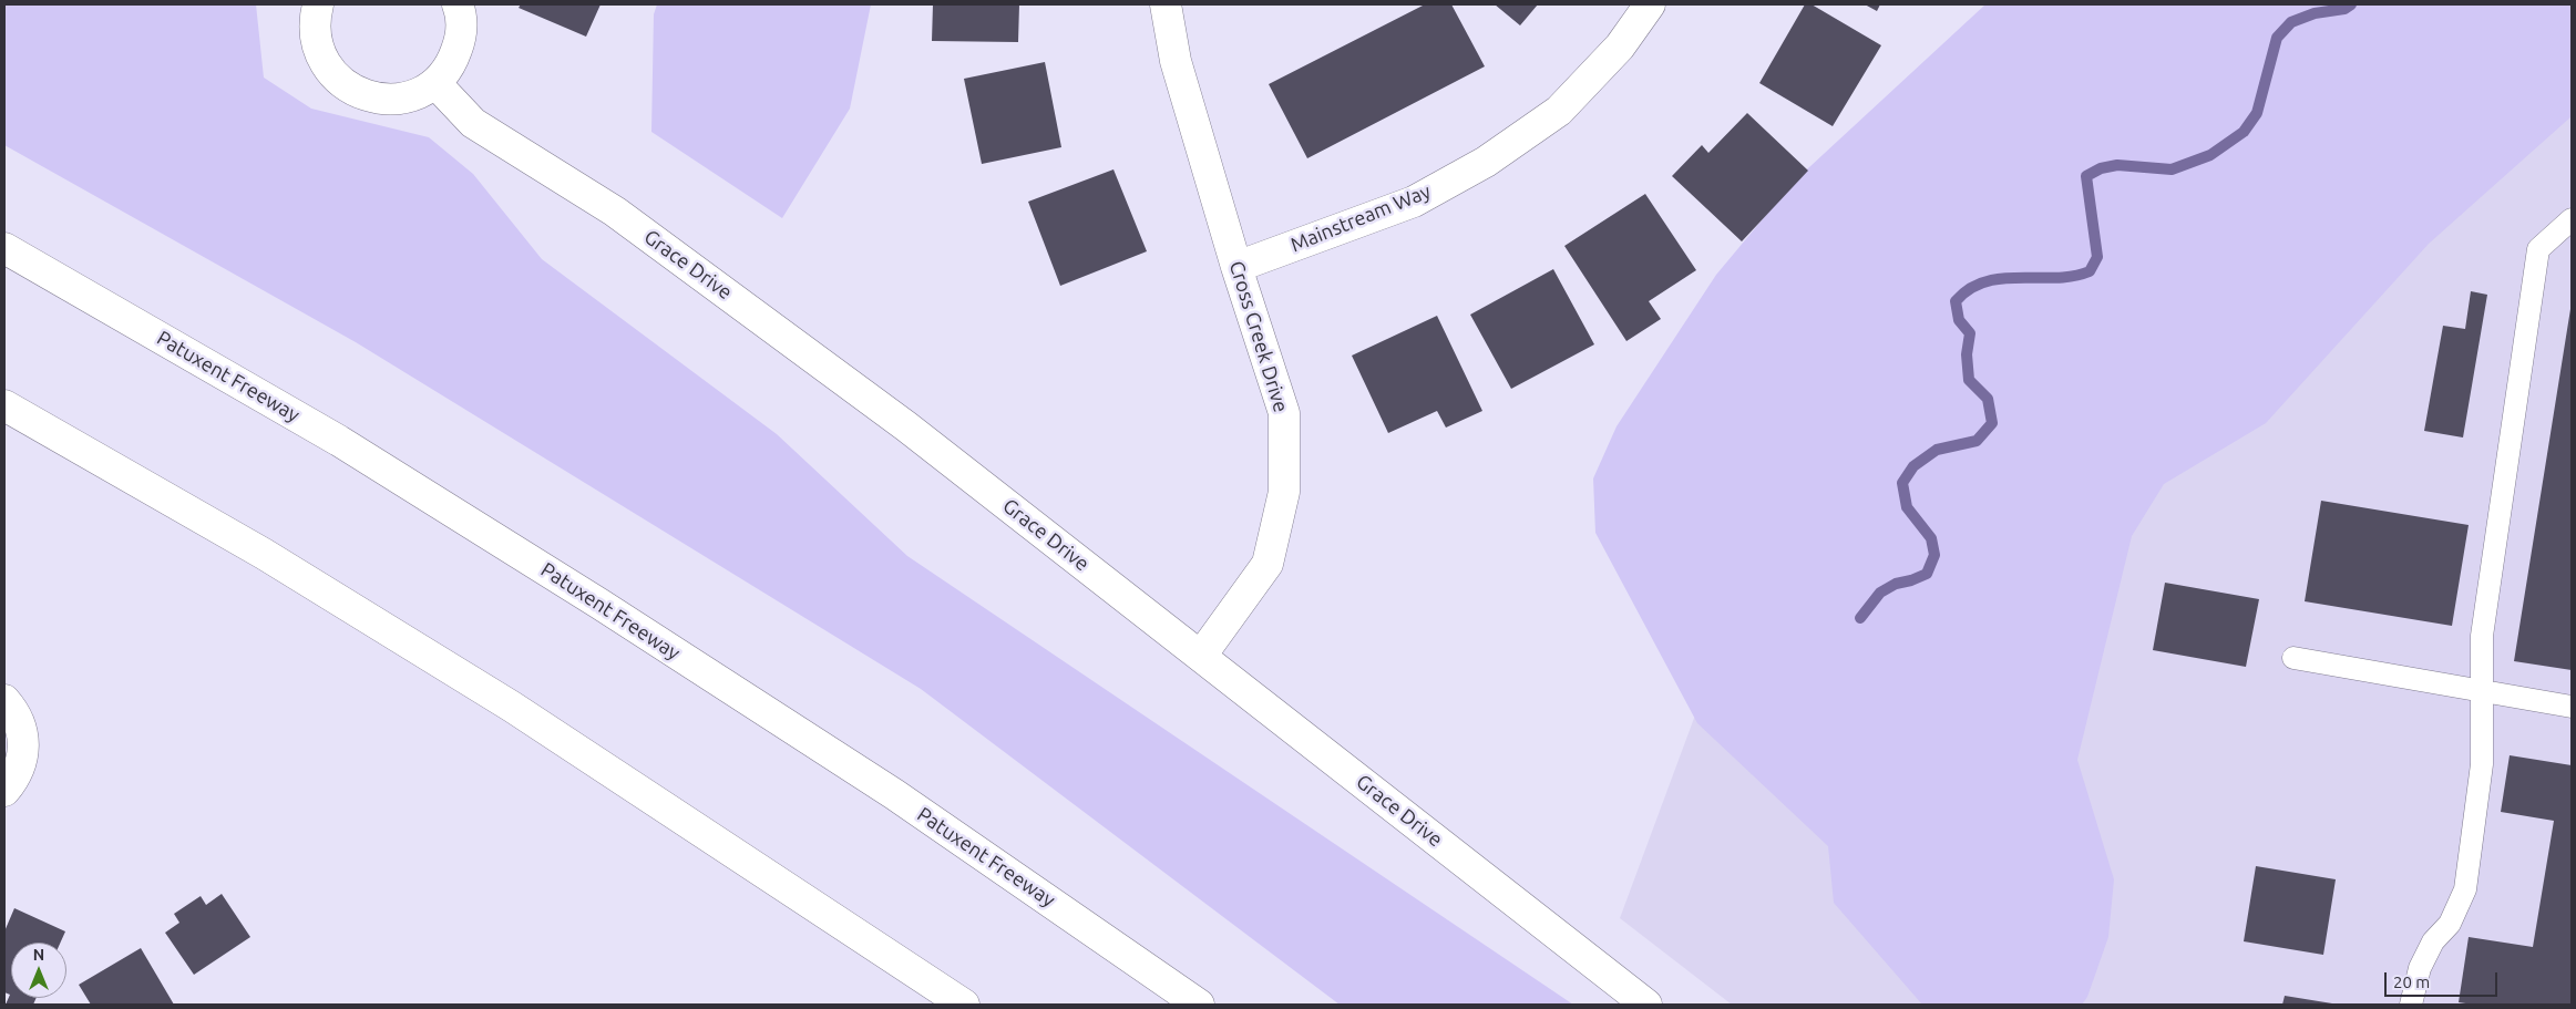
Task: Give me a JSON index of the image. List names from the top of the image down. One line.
{"streets":{"main road":["Mainstream Way","Grace Drive","Cross Creek Drive","Patuxent Freeway"]},"crossings":[["Mainstream Way","Cross Creek Drive"],["Grace Drive","Cross Creek Drive"]],"scale_bar":"20 m","north":"top"}
